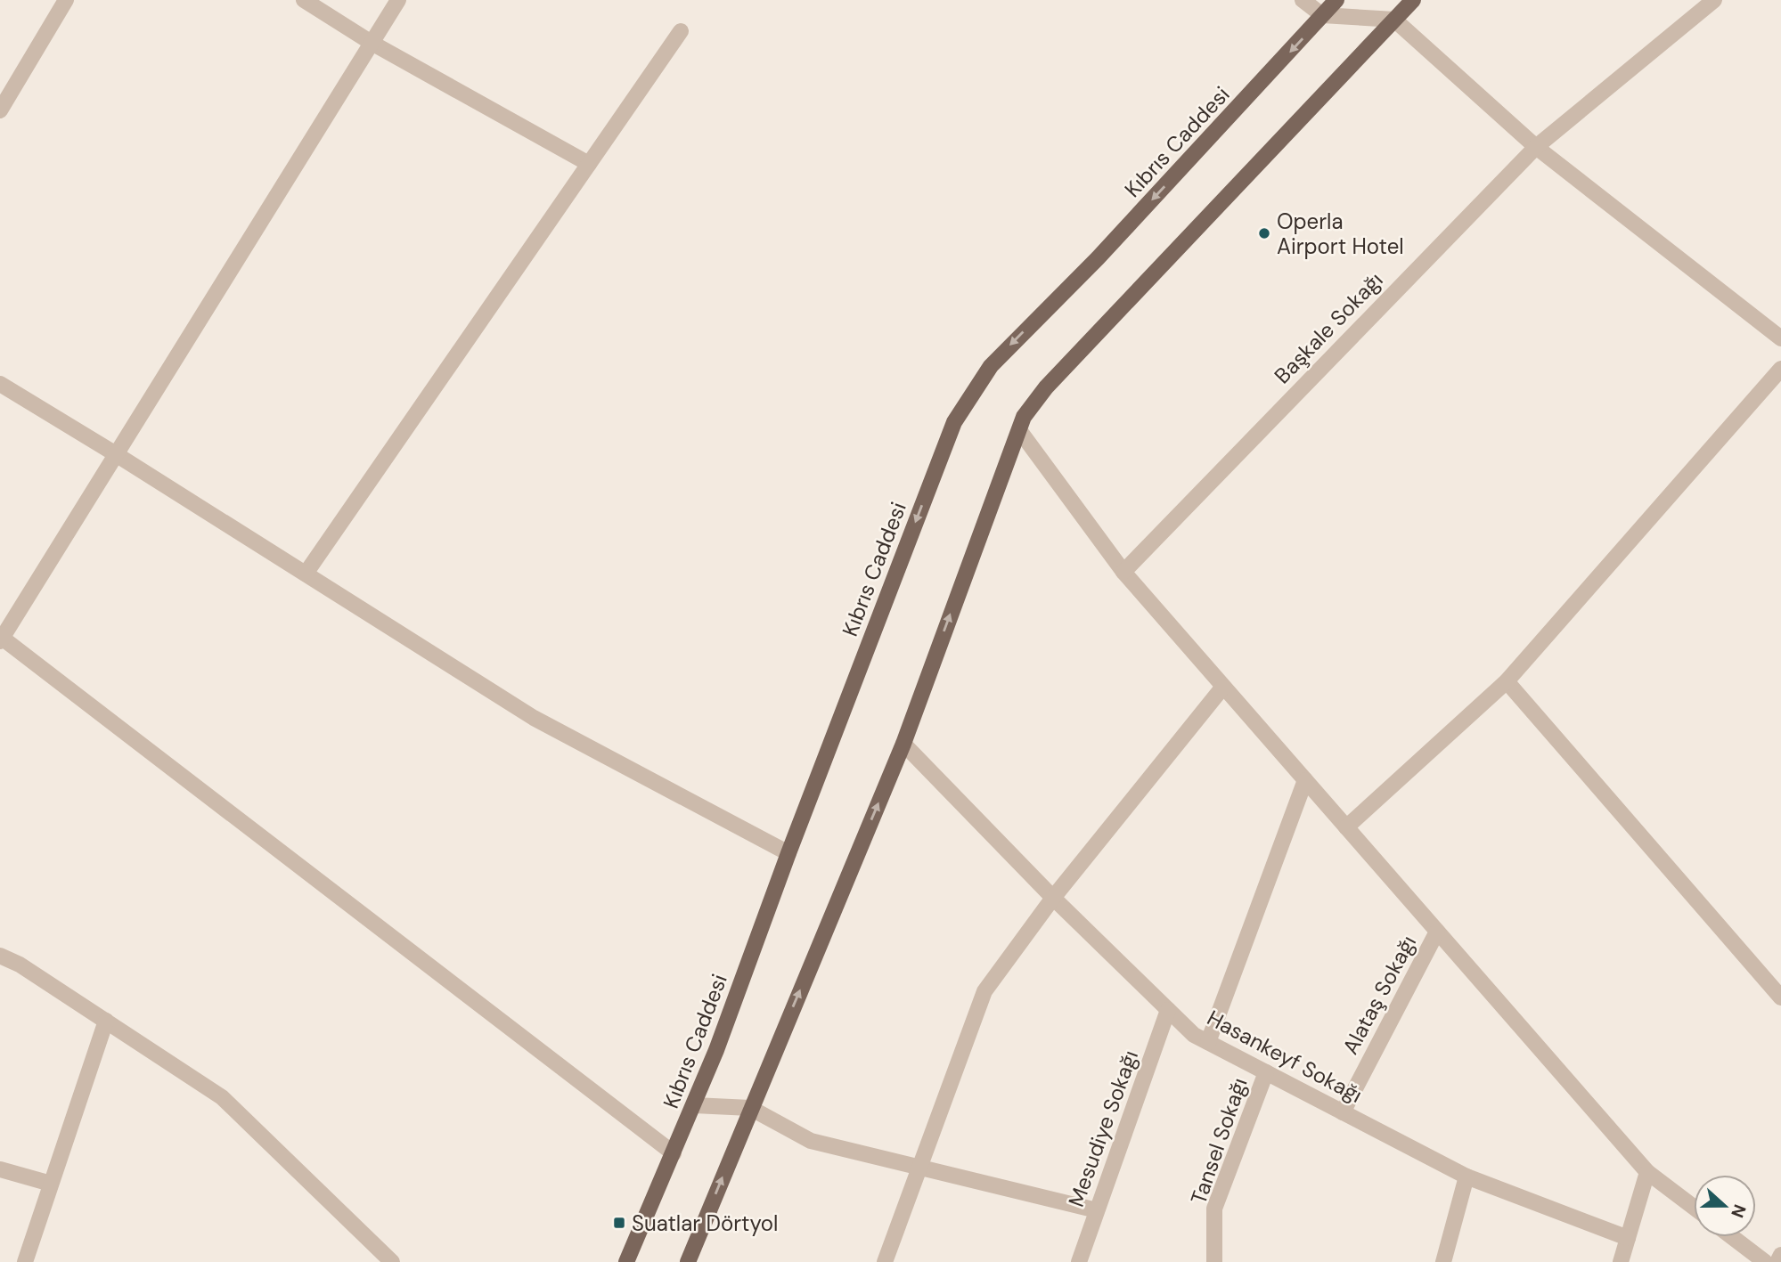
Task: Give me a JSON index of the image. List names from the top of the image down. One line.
{"streets":{"main road":["Kıbrıs Caddesi"],"street":["Başkale Sokağı","Alataş Sokağı","Hasankeyf Sokağı","Mesudiye Sokağı","Tansel Sokağı"]},"crossings":[["Alataş Sokağı","Hasankeyf Sokağı"],["Hasankeyf Sokağı","Mesudiye Sokağı"],["Hasankeyf Sokağı","Tansel Sokağı"]],"places":{"other":["Operla Airport Hotel"],"transit":["Suatlar Dörtyol"]},"north":"right"}
